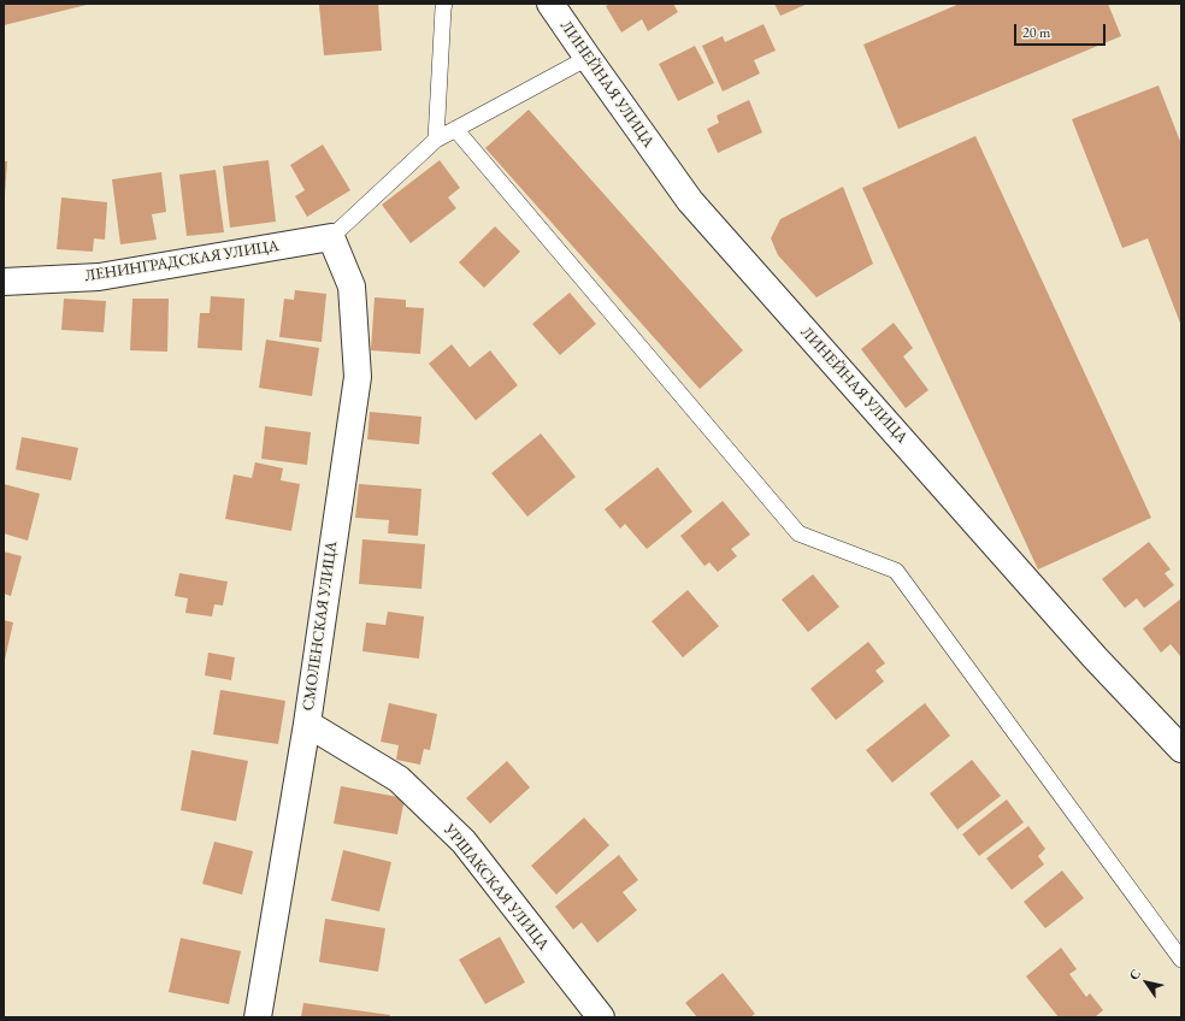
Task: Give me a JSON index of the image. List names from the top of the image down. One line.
{"streets":{"street":["ЛИНЕЙНАЯ УЛИЦА","ЛЕНИНГРАДСКАЯ УЛИЦА","СМОЛЕНСКАЯ УЛИЦА","УРШАКСКАЯ УЛИЦА"]},"crossings":[["ЛЕНИНГРАДСКАЯ УЛИЦА","СМОЛЕНСКАЯ УЛИЦА"],["СМОЛЕНСКАЯ УЛИЦА","УРШАКСКАЯ УЛИЦА"]],"scale_bar":"20 m","north":"top left"}
